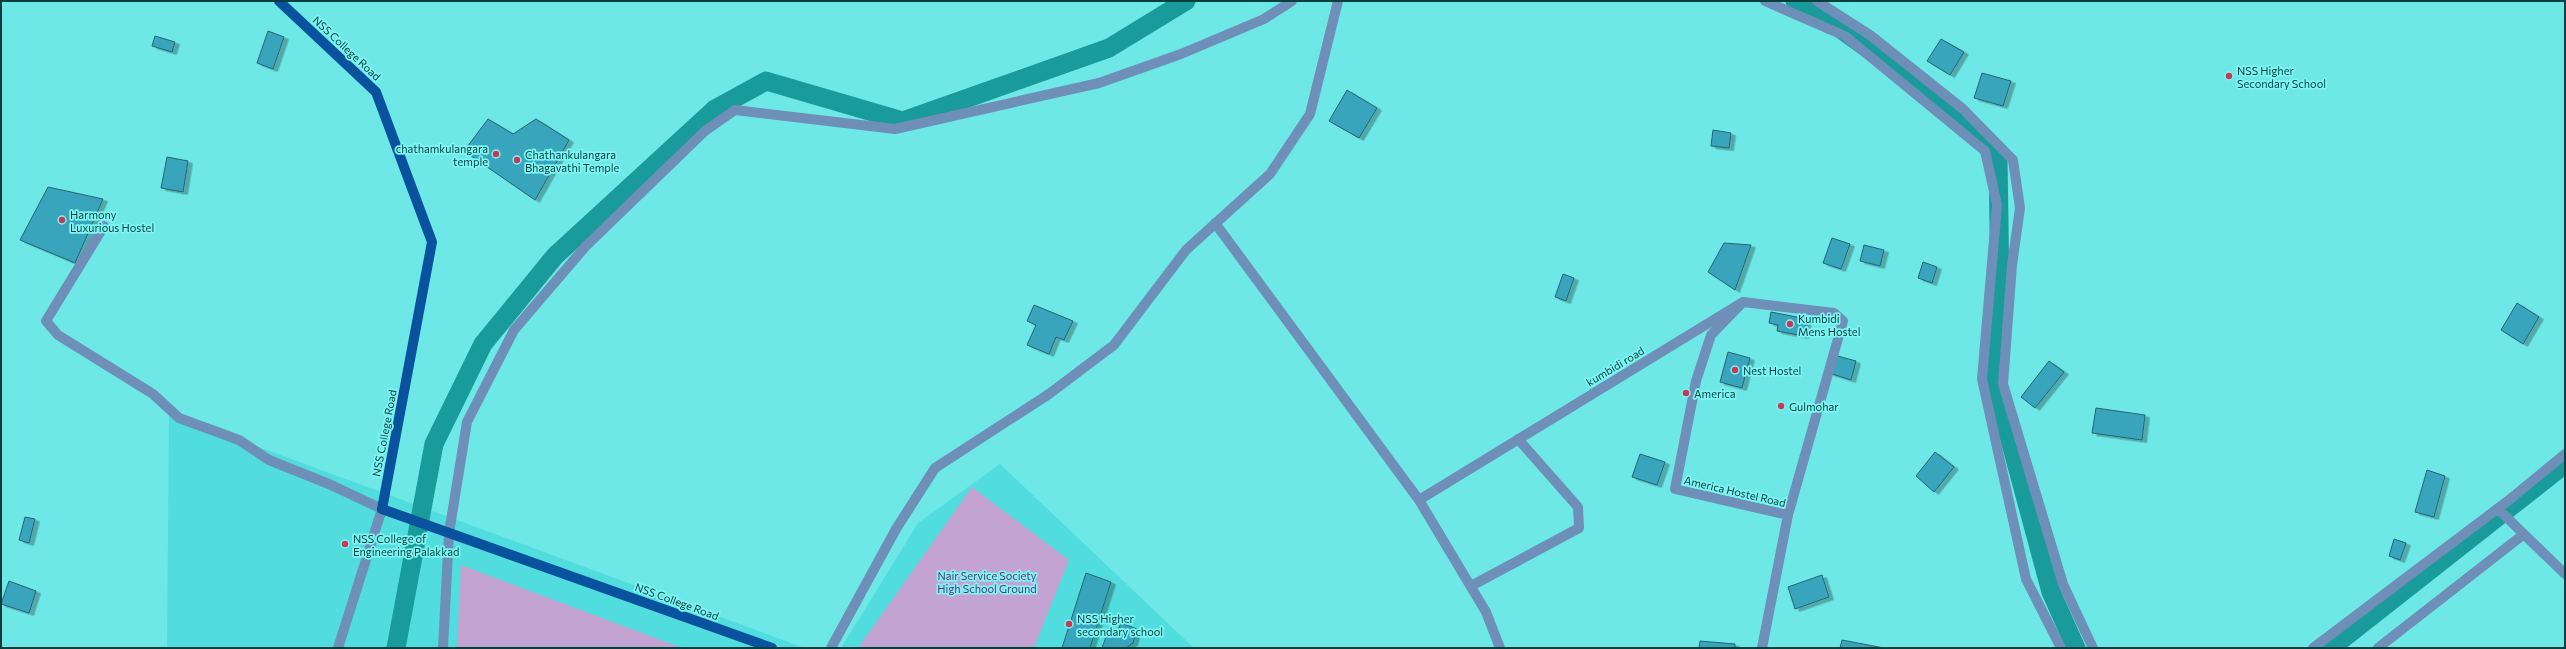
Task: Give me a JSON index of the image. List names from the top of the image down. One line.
{"streets":{"main road":["NSS College Road"],"street":["kumbidi road","America Hostel Road"]},"crossings":[["kumbidi road","America Hostel Road"]],"parks":["Nair Service Society High School Ground"],"places":["NSS Higher Secondary School","chathamkulangara temple","Chathankulangara Bhagavathi Temple","Harmony Luxurious Hostel","Kumbidi Mens Hostel","Nest Hostel","America","Gulmohar","NSS College of Engineering Palakkad","NSS Higher secondary school"]}
